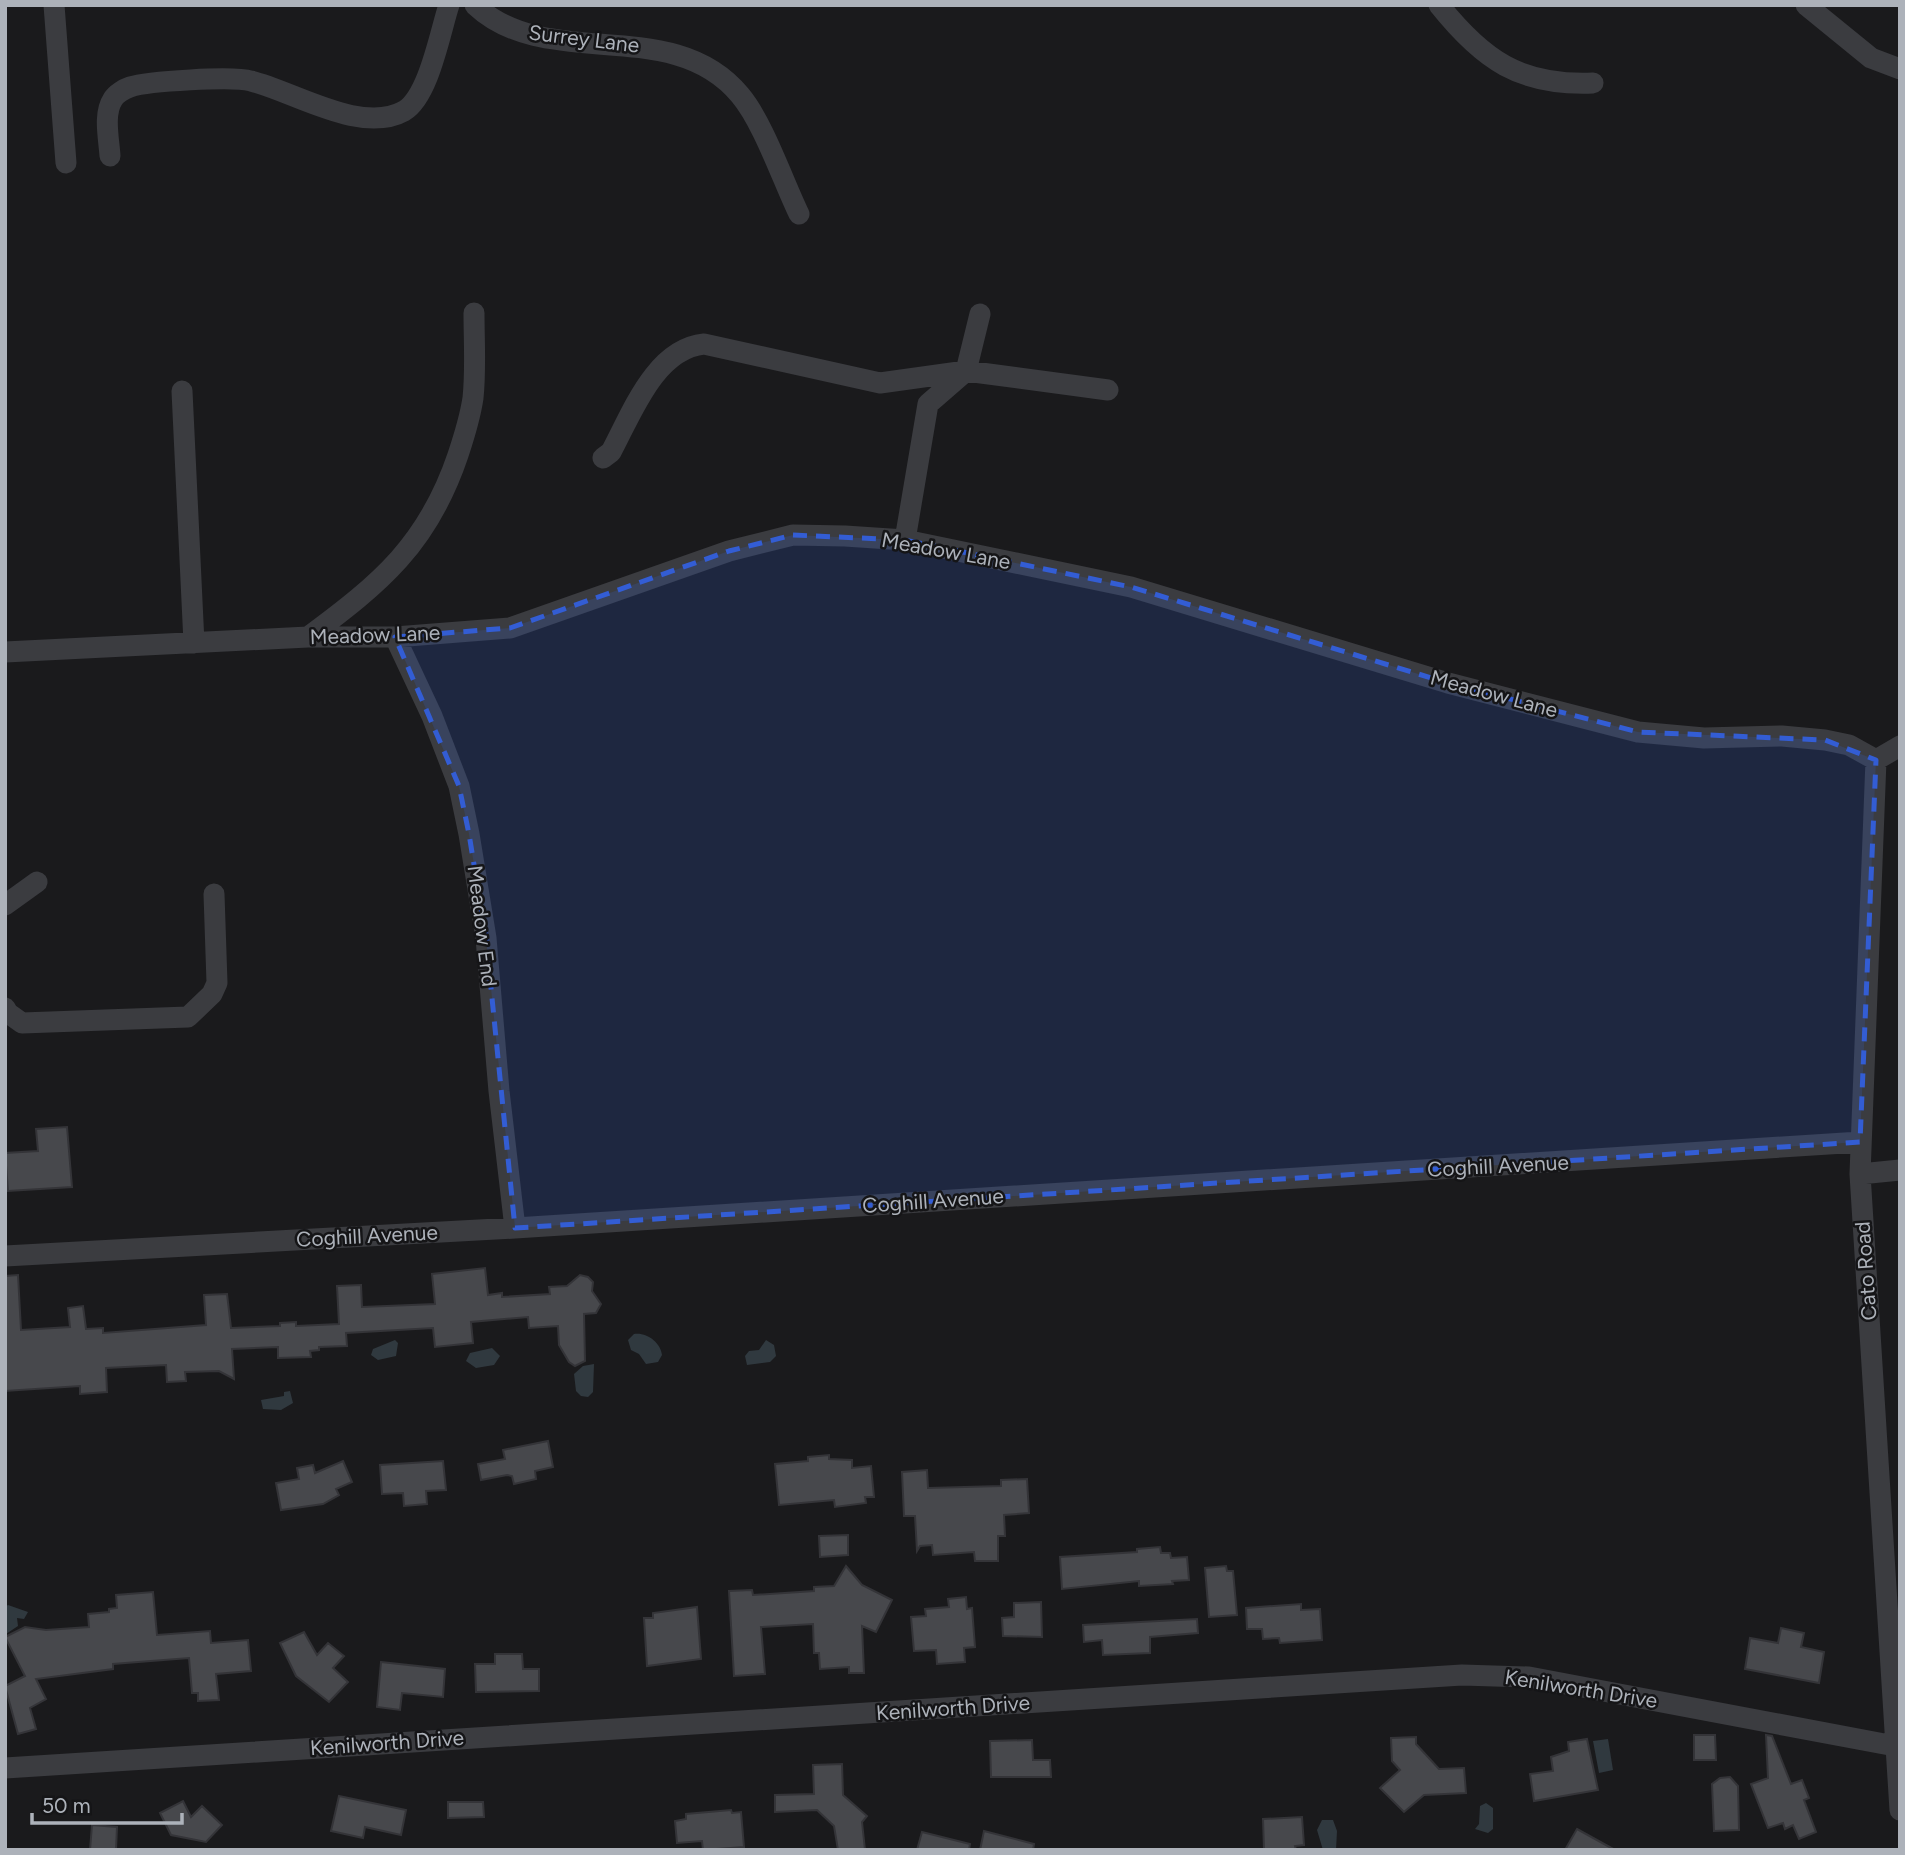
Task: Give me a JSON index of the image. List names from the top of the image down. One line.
{"streets":{"street":["Surrey Lane","Meadow Lane","Meadow End","Coghill Avenue","Cato Road","Kenilworth Drive"]},"crossings":[["Meadow Lane","Meadow End"],["Meadow Lane","Cato Road"],["Meadow End","Coghill Avenue"],["Coghill Avenue","Cato Road"],["Cato Road","Kenilworth Drive"]],"scale_bar":"50 m"}
